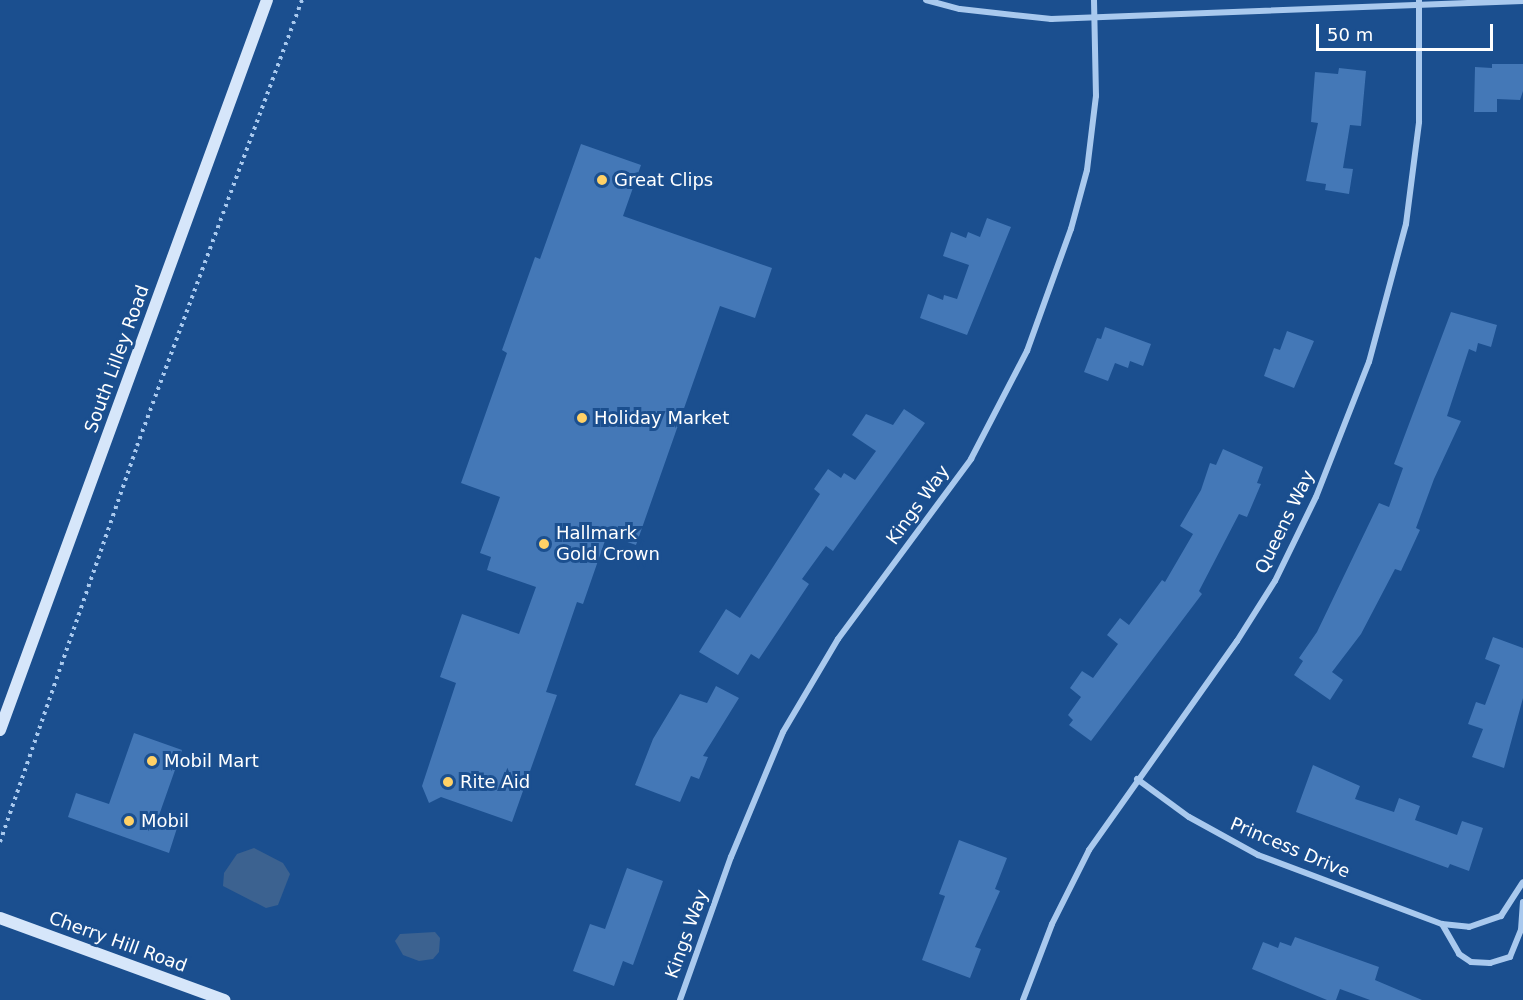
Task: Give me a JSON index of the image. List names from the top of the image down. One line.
{"streets":{"street":["South Lilley Road","Kings Way","Queens Way","Princess Drive","Cherry Hill Road"]},"crossings":[["Queens Way","Princess Drive"]],"places":["Great Clips","Holiday Market","Hallmark Gold Crown","Mobil Mart","Rite Aid","Mobil"],"scale_bar":"50 m"}
